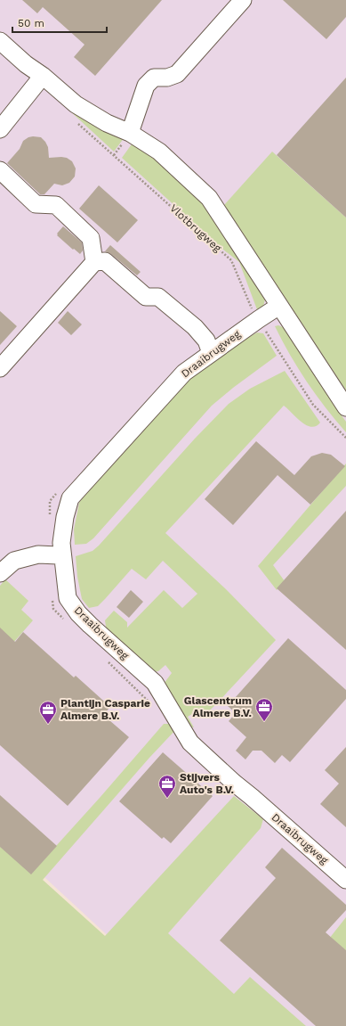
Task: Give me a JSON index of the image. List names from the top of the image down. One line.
{"streets":{"street":["Vlotbrugweg","Draaibrugweg"]},"crossings":[["Vlotbrugweg","Draaibrugweg"]],"places":{"office":["Glascentrum Almere B.V.","Plantijn Casparie Almere B.V.","Stijvers Auto's B.V."]},"scale_bar":"50 m"}
